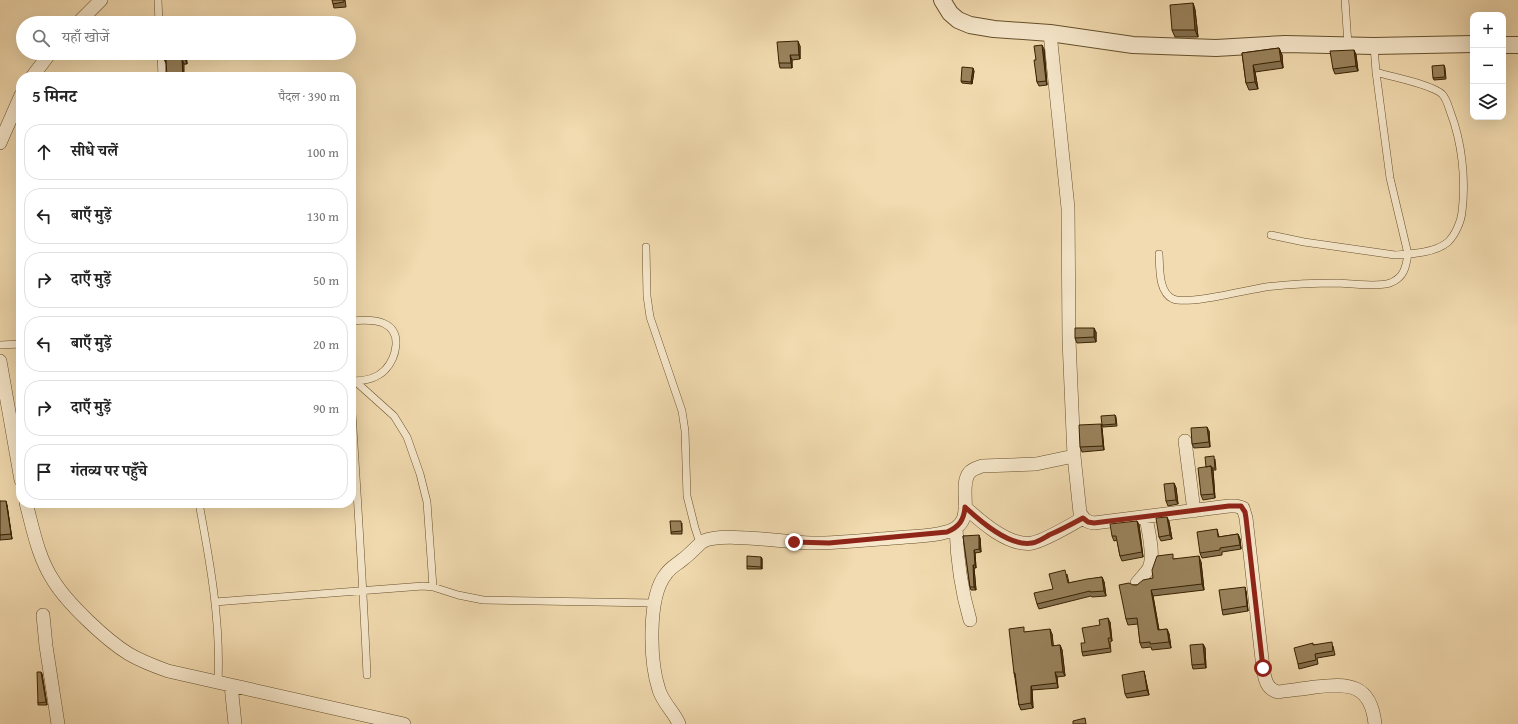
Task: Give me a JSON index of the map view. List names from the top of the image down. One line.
{"page":{"map_buttons":["+","−"],"search":"यहाँ खोजें","heading":["5 मिनट","पैदल · 390 m"],"list":[["सीधे चलें","100 m"],["बाएँ मुड़ें","130 m"],["दाएँ मुड़ें","50 m"],["बाएँ मुड़ें","20 m"],["दाएँ मुड़ें","90 m"],"गंतव्य पर पहुँचे"]}}
